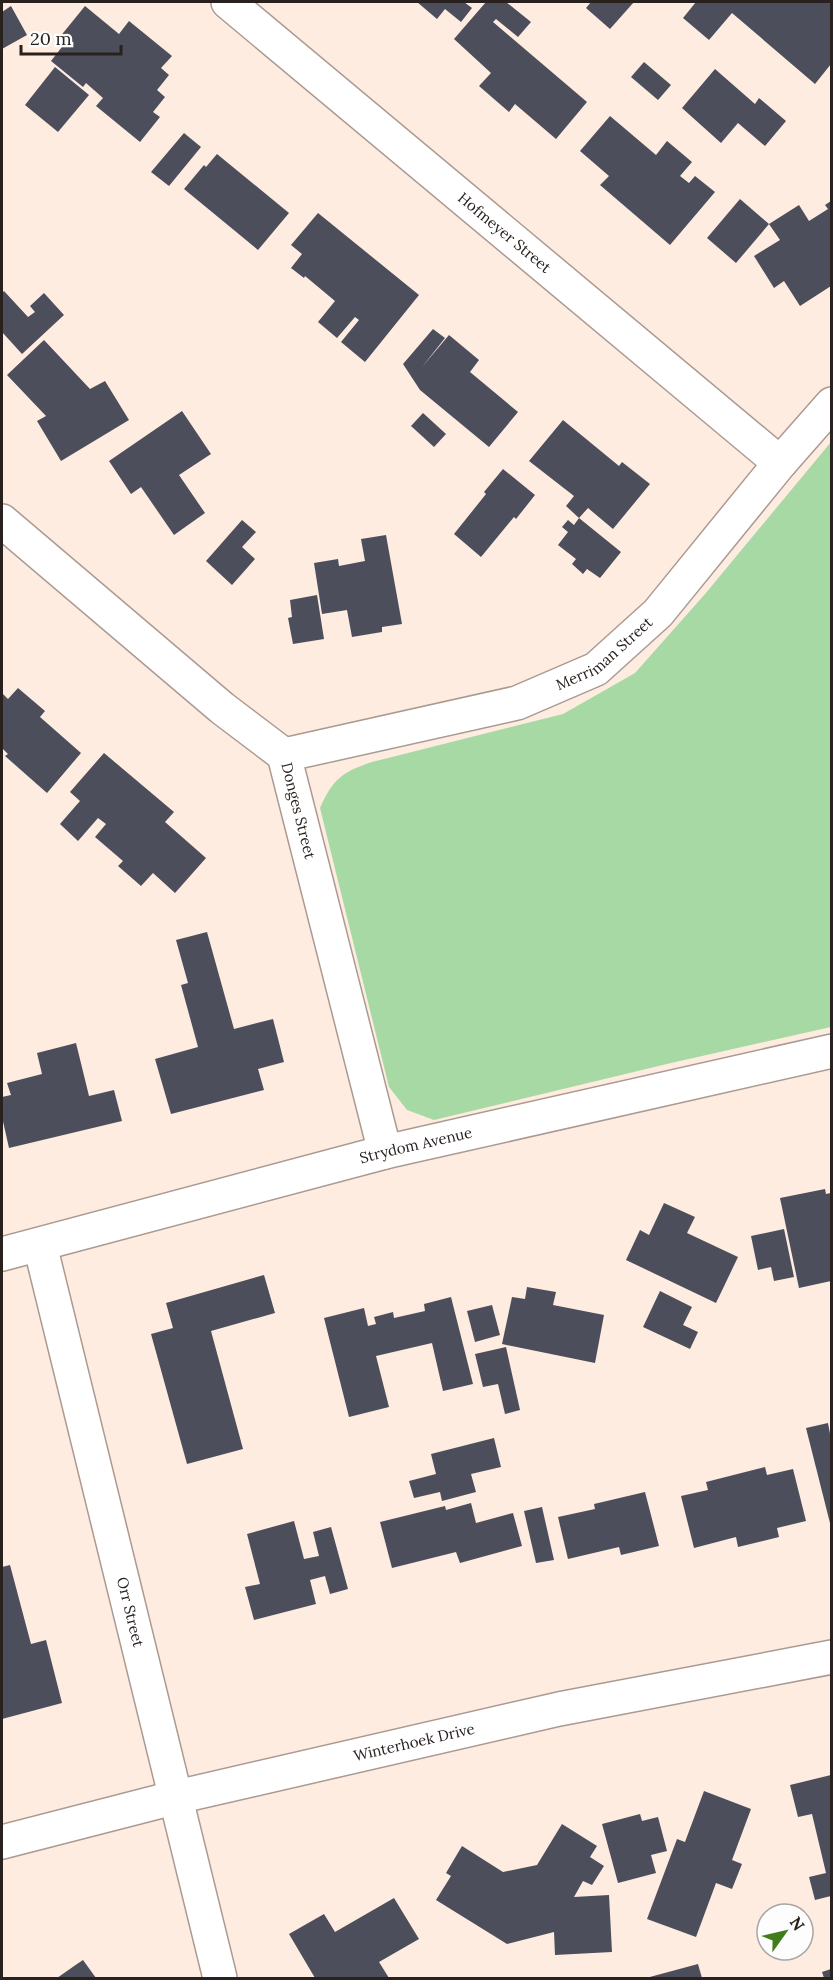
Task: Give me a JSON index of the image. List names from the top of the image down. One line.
{"streets":{"street":["Hofmeyer Street","Merriman Street","Donges Street","Strydom Avenue","Orr Street","Winterhoek Drive"]},"crossings":[["Hofmeyer Street","Merriman Street"],["Merriman Street","Donges Street"],["Donges Street","Strydom Avenue"],["Strydom Avenue","Orr Street"],["Orr Street","Winterhoek Drive"]],"scale_bar":"20 m","north":"top right"}
